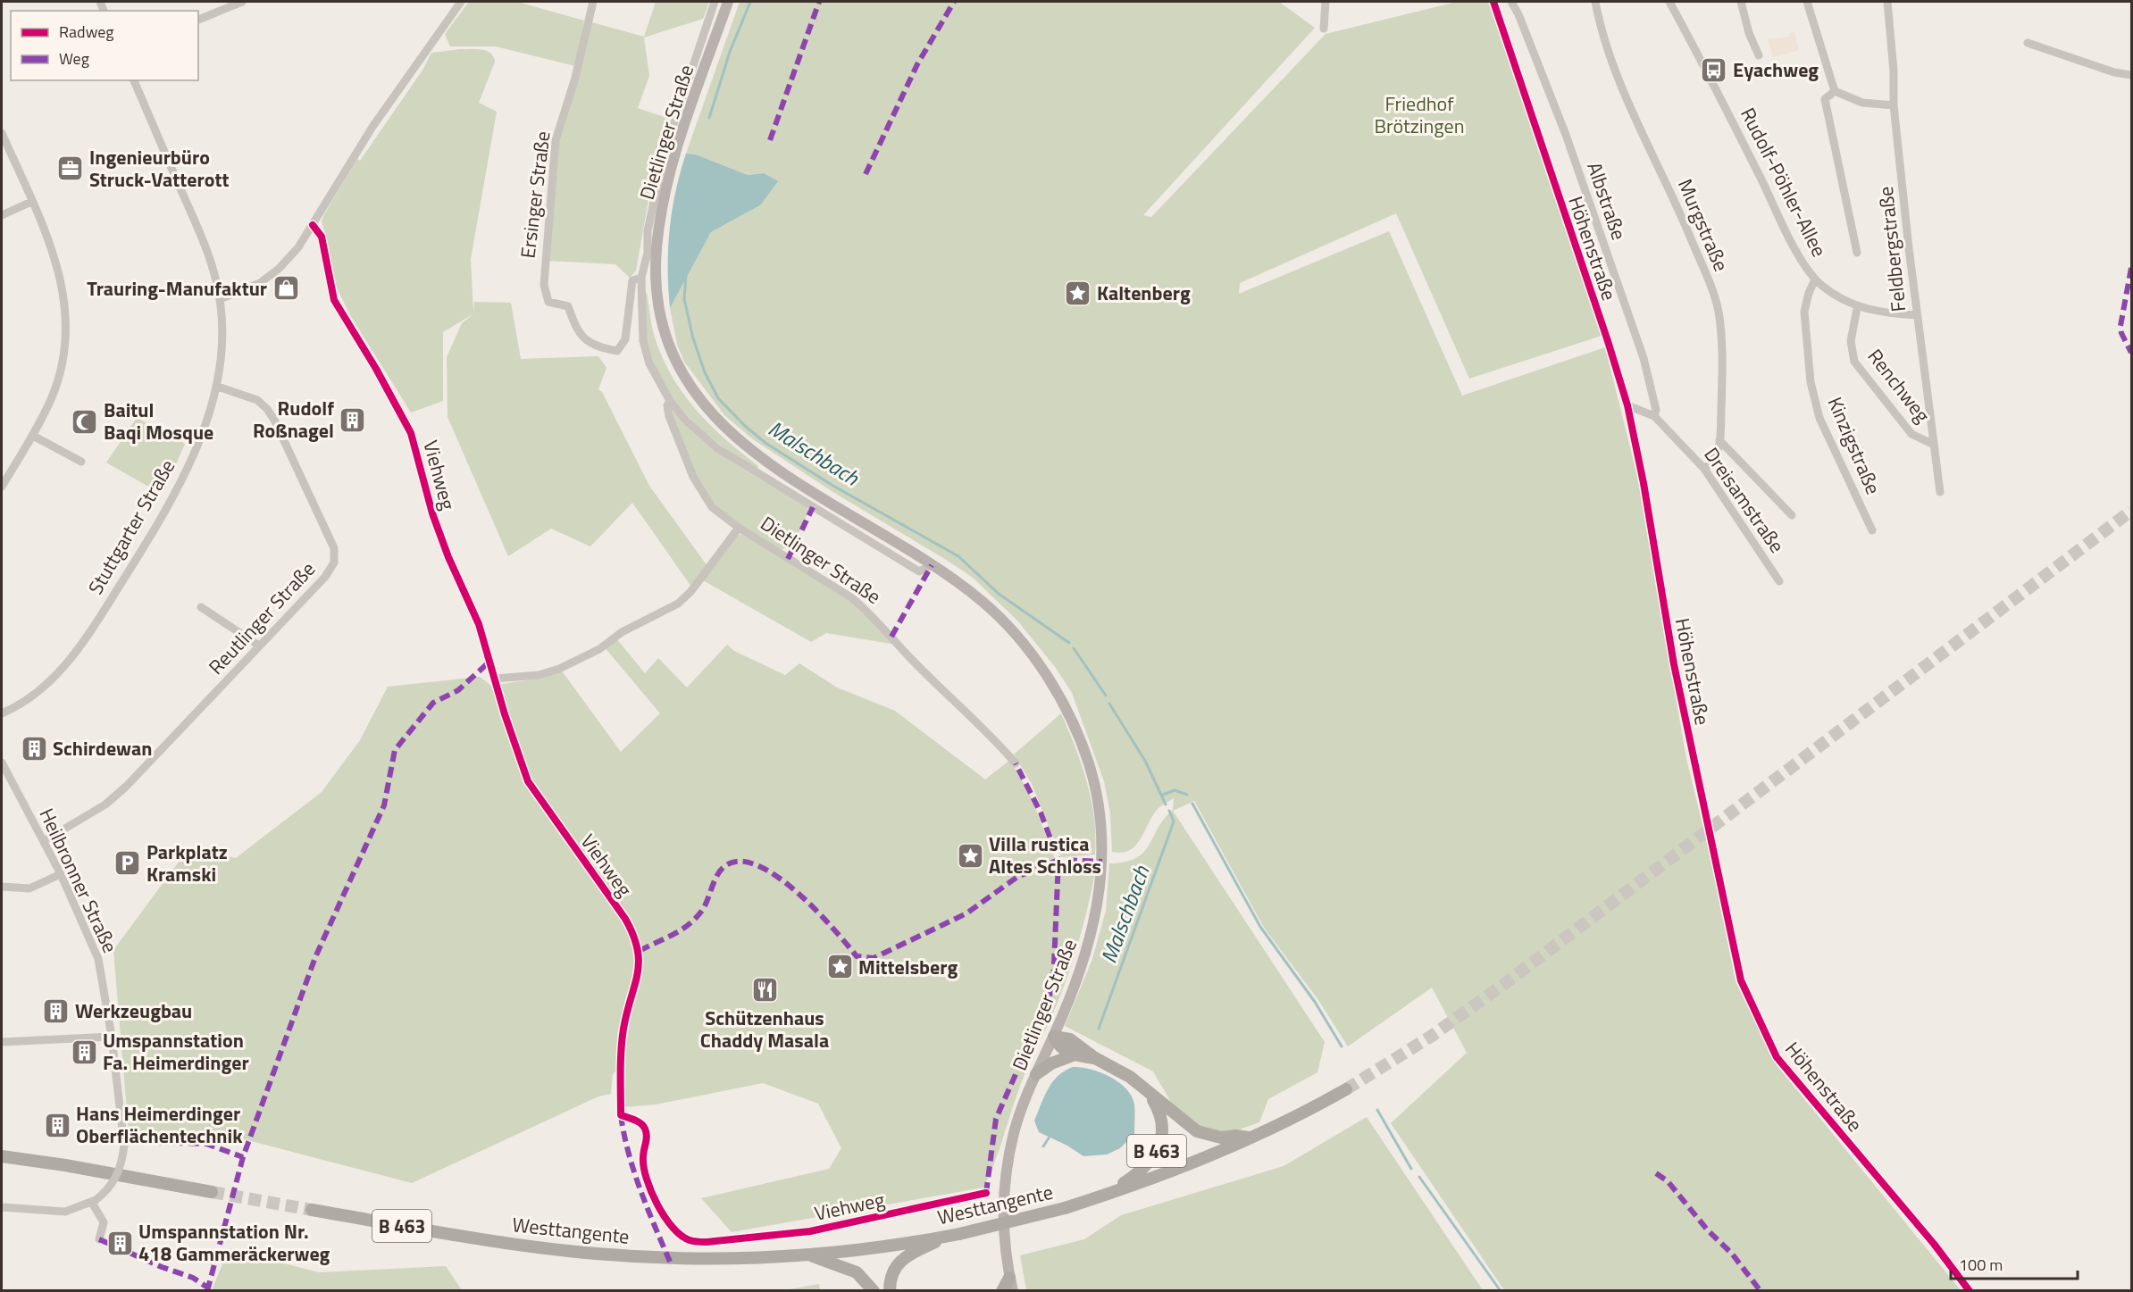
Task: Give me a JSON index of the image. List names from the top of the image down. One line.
{"streets":{"highway":["B 463","Westtangente"],"main road":["Dietlinger Straße"],"street":["Rudolf-Pöhler-Allee","Ersinger Straße","Albstraße","Murgstraße","Höhenstraße","Feldbergstraße","Renchweg","Kinzigstraße","Viehweg","Dreisamstraße","Stuttgarter Straße","Reutlinger Straße","Heilbronner Straße"]},"crossings":[["Dietlinger Straße","Ersinger Straße"],["Dietlinger Straße","Viehweg"],["Dietlinger Straße","B 463"],["Rudolf-Pöhler-Allee","Feldbergstraße"],["Rudolf-Pöhler-Allee","Renchweg"],["Rudolf-Pöhler-Allee","Kinzigstraße"],["Albstraße","Dreisamstraße"],["Murgstraße","Dreisamstraße"],["Höhenstraße","Dreisamstraße"],["Feldbergstraße","Renchweg"],["Stuttgarter Straße","Reutlinger Straße"],["Reutlinger Straße","Heilbronner Straße"],["B 463","Westtangente"]],"water":["Malschbach"],"parks":["Friedhof Brötzingen"],"places":{"bus stop":["Eyachweg"],"office":["Ingenieurbüro Struck-Vatterott"],"shop":["Trauring-Manufaktur"],"place":["Kaltenberg","Villa rustica Altes Schloss","Mittelsberg"],"building":["Rudolf Roßnagel","Schirdewan","Werkzeugbau","Umspannstation Fa. Heimerdinger","Hans Heimerdinger Oberflächentechnik","Umspannstation Nr. 418 Gammeräckerweg"],"mosque":["Baitul Baqi Mosque"],"parking":["Parkplatz Kramski"],"restaurant":["Schützenhaus Chaddy Masala"]},"legend":["Radweg","Weg"],"scale_bar":"100 m"}
